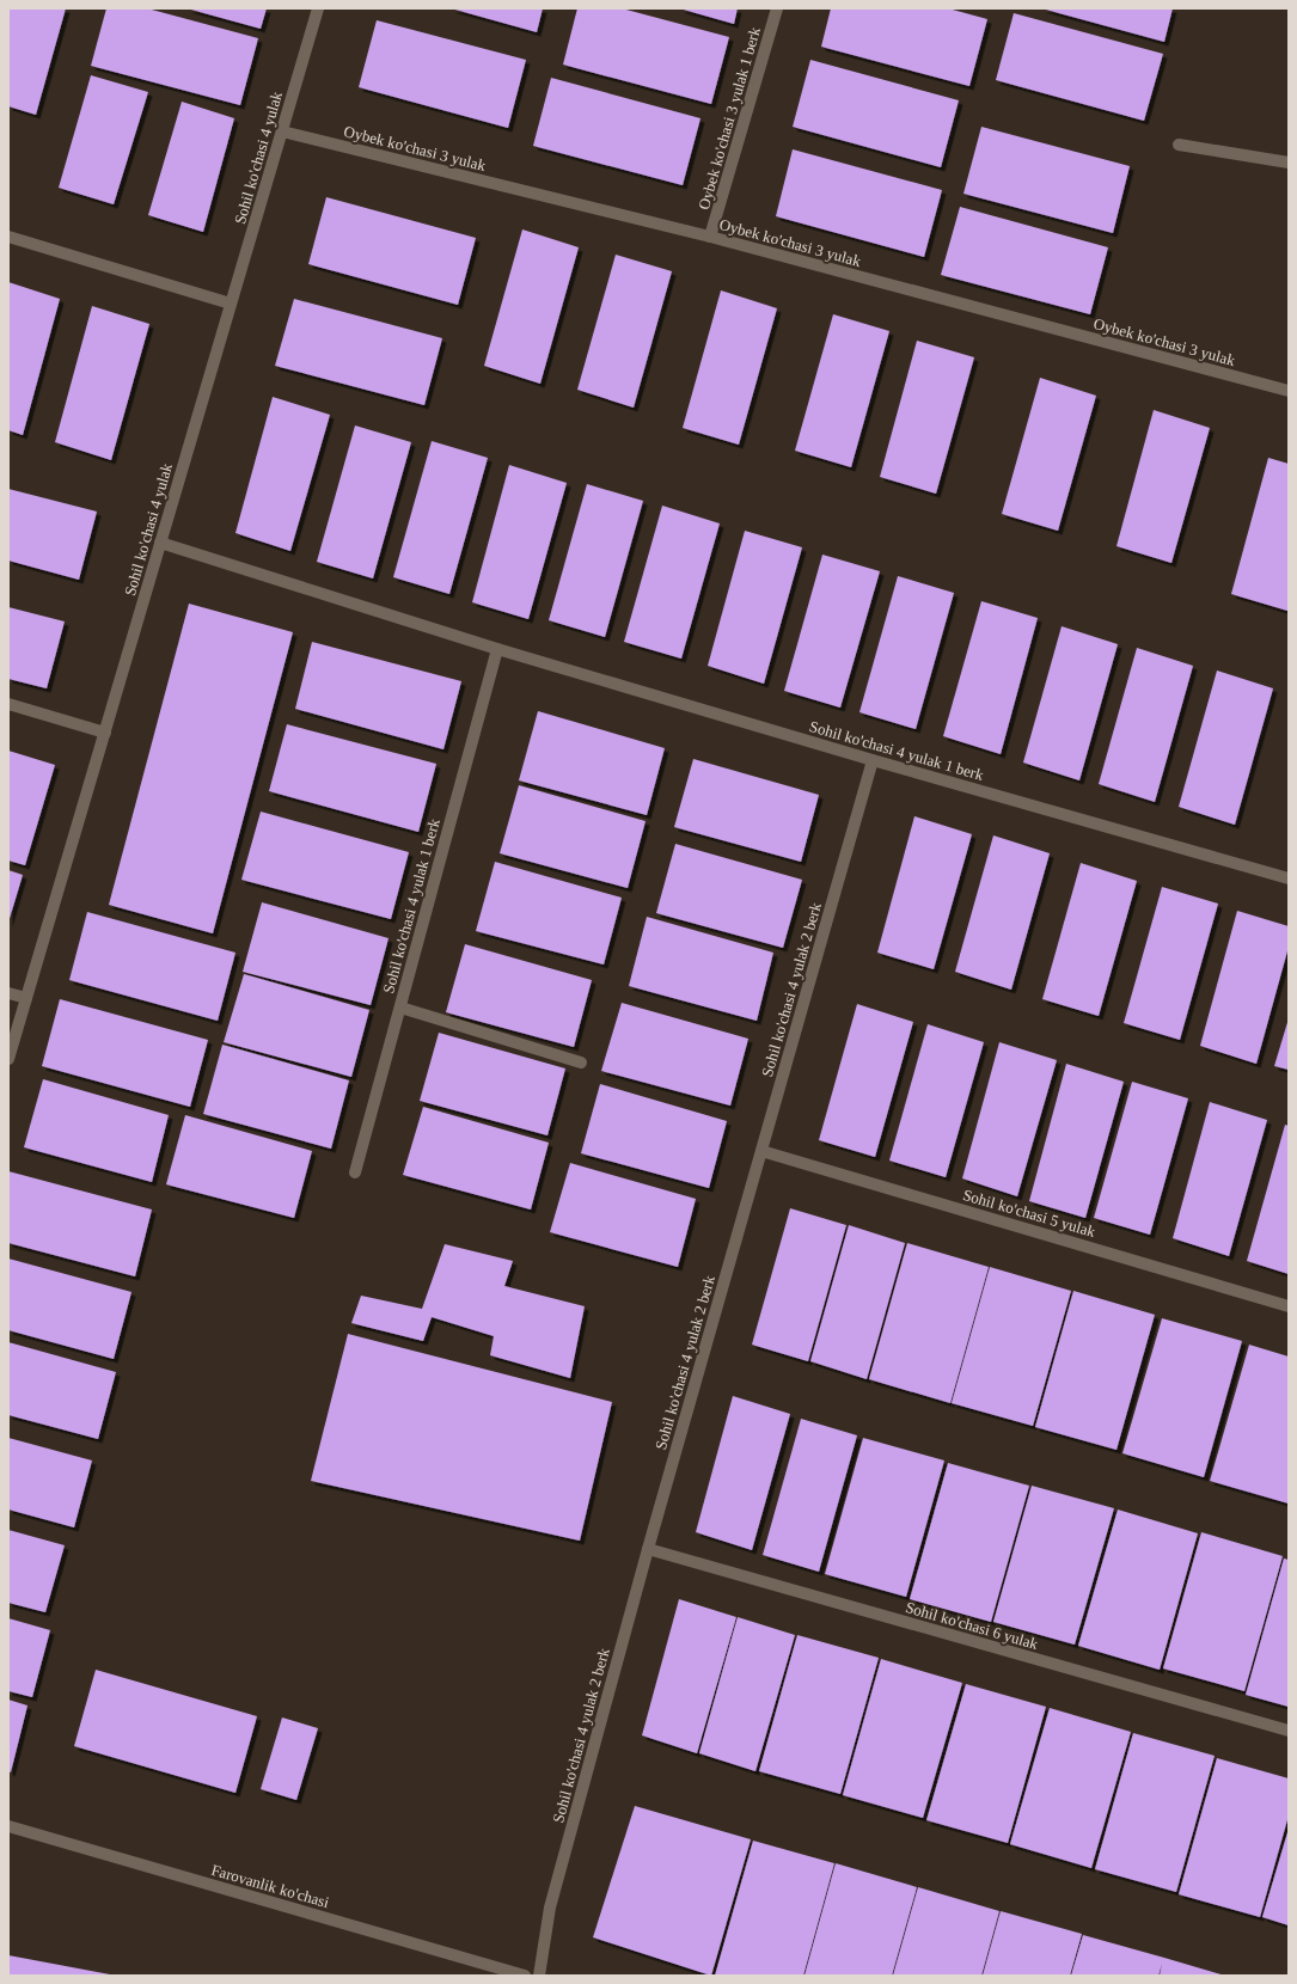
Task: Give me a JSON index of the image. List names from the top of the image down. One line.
{"streets":{"street":["Oybek ko'chasi 3 yulak 1 berk","Oybek ko'chasi 3 yulak","Sohil ko'chasi 4 yulak","Sohil ko'chasi 4 yulak 1 berk","Sohil ko'chasi 4 yulak 2 berk","Sohil ko'chasi 5 yulak","Sohil ko'chasi 6 yulak","Farovanlik ko'chasi"]},"crossings":[["Oybek ko'chasi 3 yulak 1 berk","Oybek ko'chasi 3 yulak"],["Oybek ko'chasi 3 yulak","Sohil ko'chasi 4 yulak"],["Sohil ko'chasi 4 yulak","Sohil ko'chasi 4 yulak 1 berk"],["Sohil ko'chasi 4 yulak 1 berk","Sohil ko'chasi 4 yulak 2 berk"],["Sohil ko'chasi 4 yulak 2 berk","Sohil ko'chasi 5 yulak"],["Sohil ko'chasi 4 yulak 2 berk","Sohil ko'chasi 6 yulak"]]}
